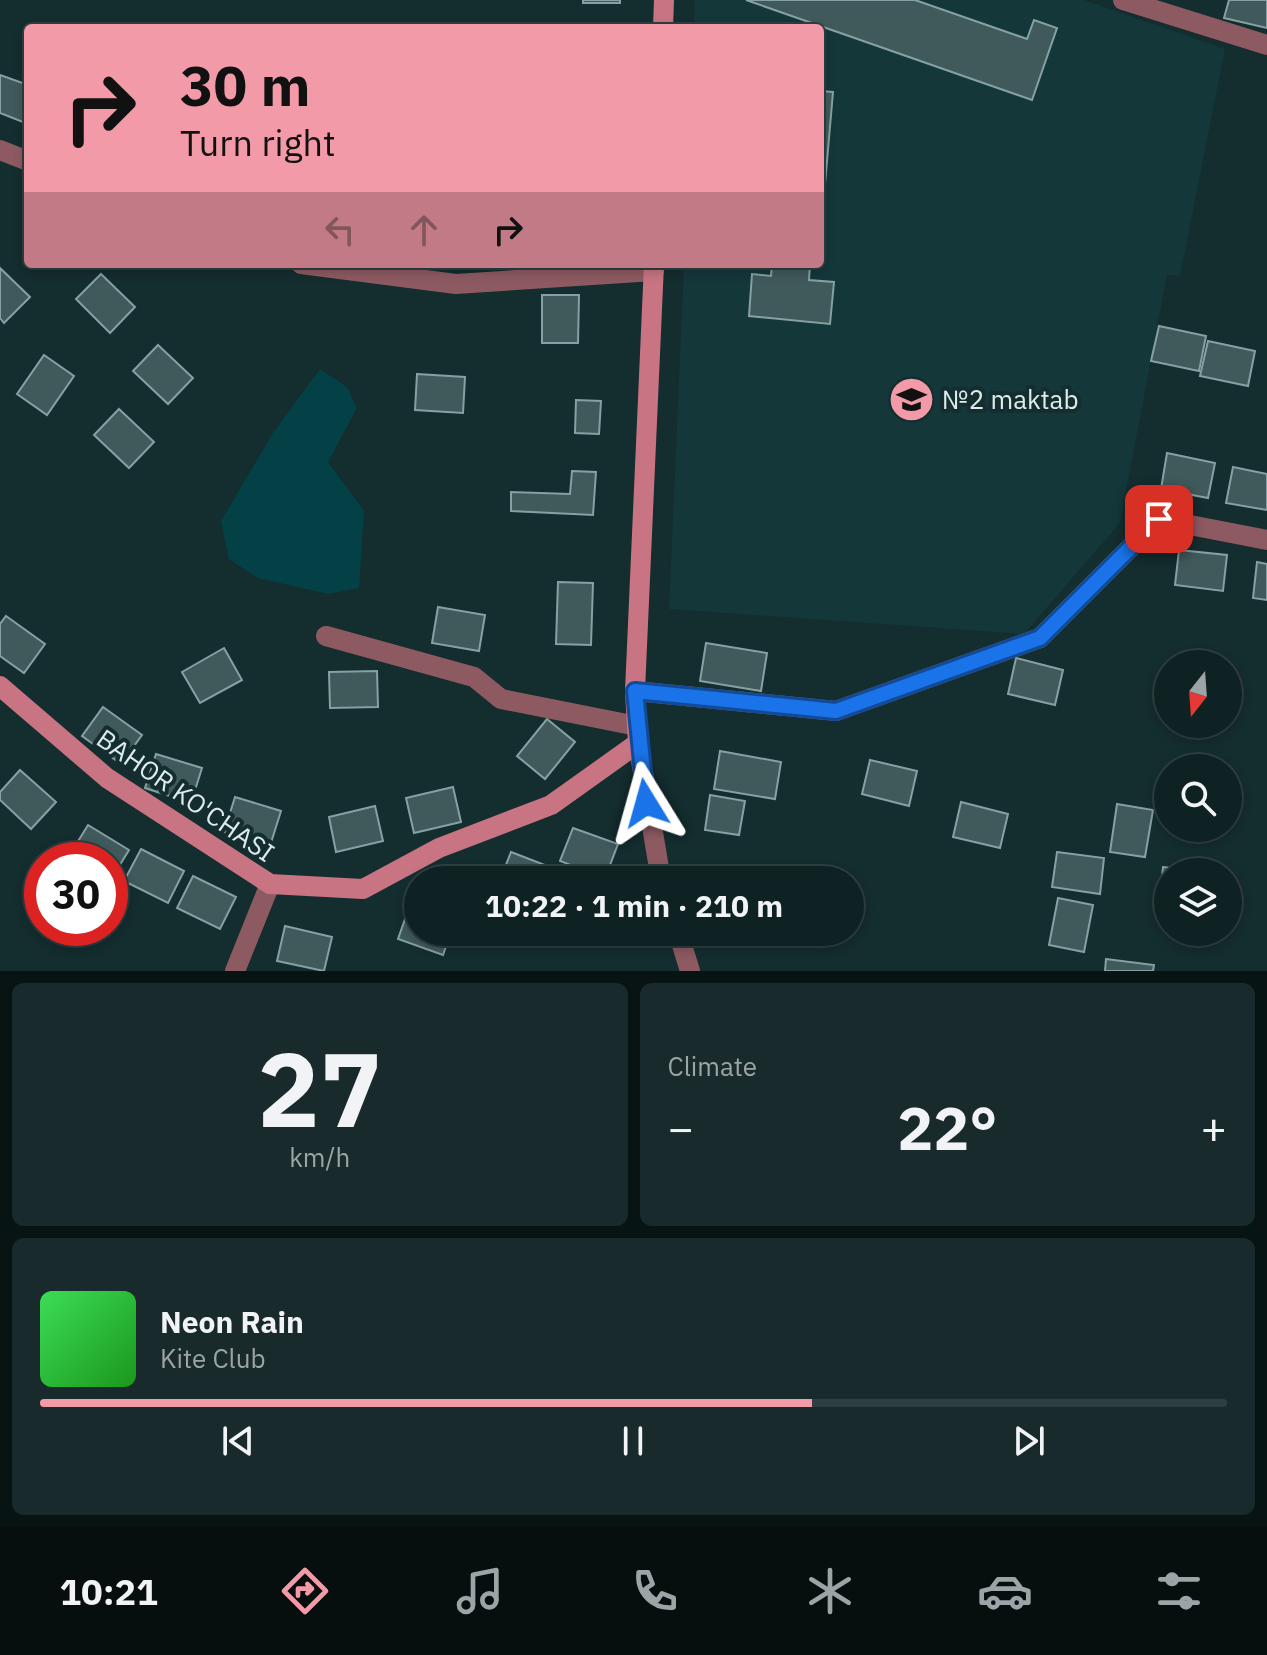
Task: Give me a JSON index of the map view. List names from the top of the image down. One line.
{"streets":{"street":["BAHOR KO'CHASI"]},"places":{"school or university":["№2 maktab"]},"north":"bottom","page":{"turn":["30 m","Turn right"],"limit":"30","trip":"10:22 · 1 min · 210 m","tile":[["27","km/h"],"Climate"],"heat":["−","22°","+"],"song":["Neon Rain","Kite Club"],"tabs":"10:21"}}
